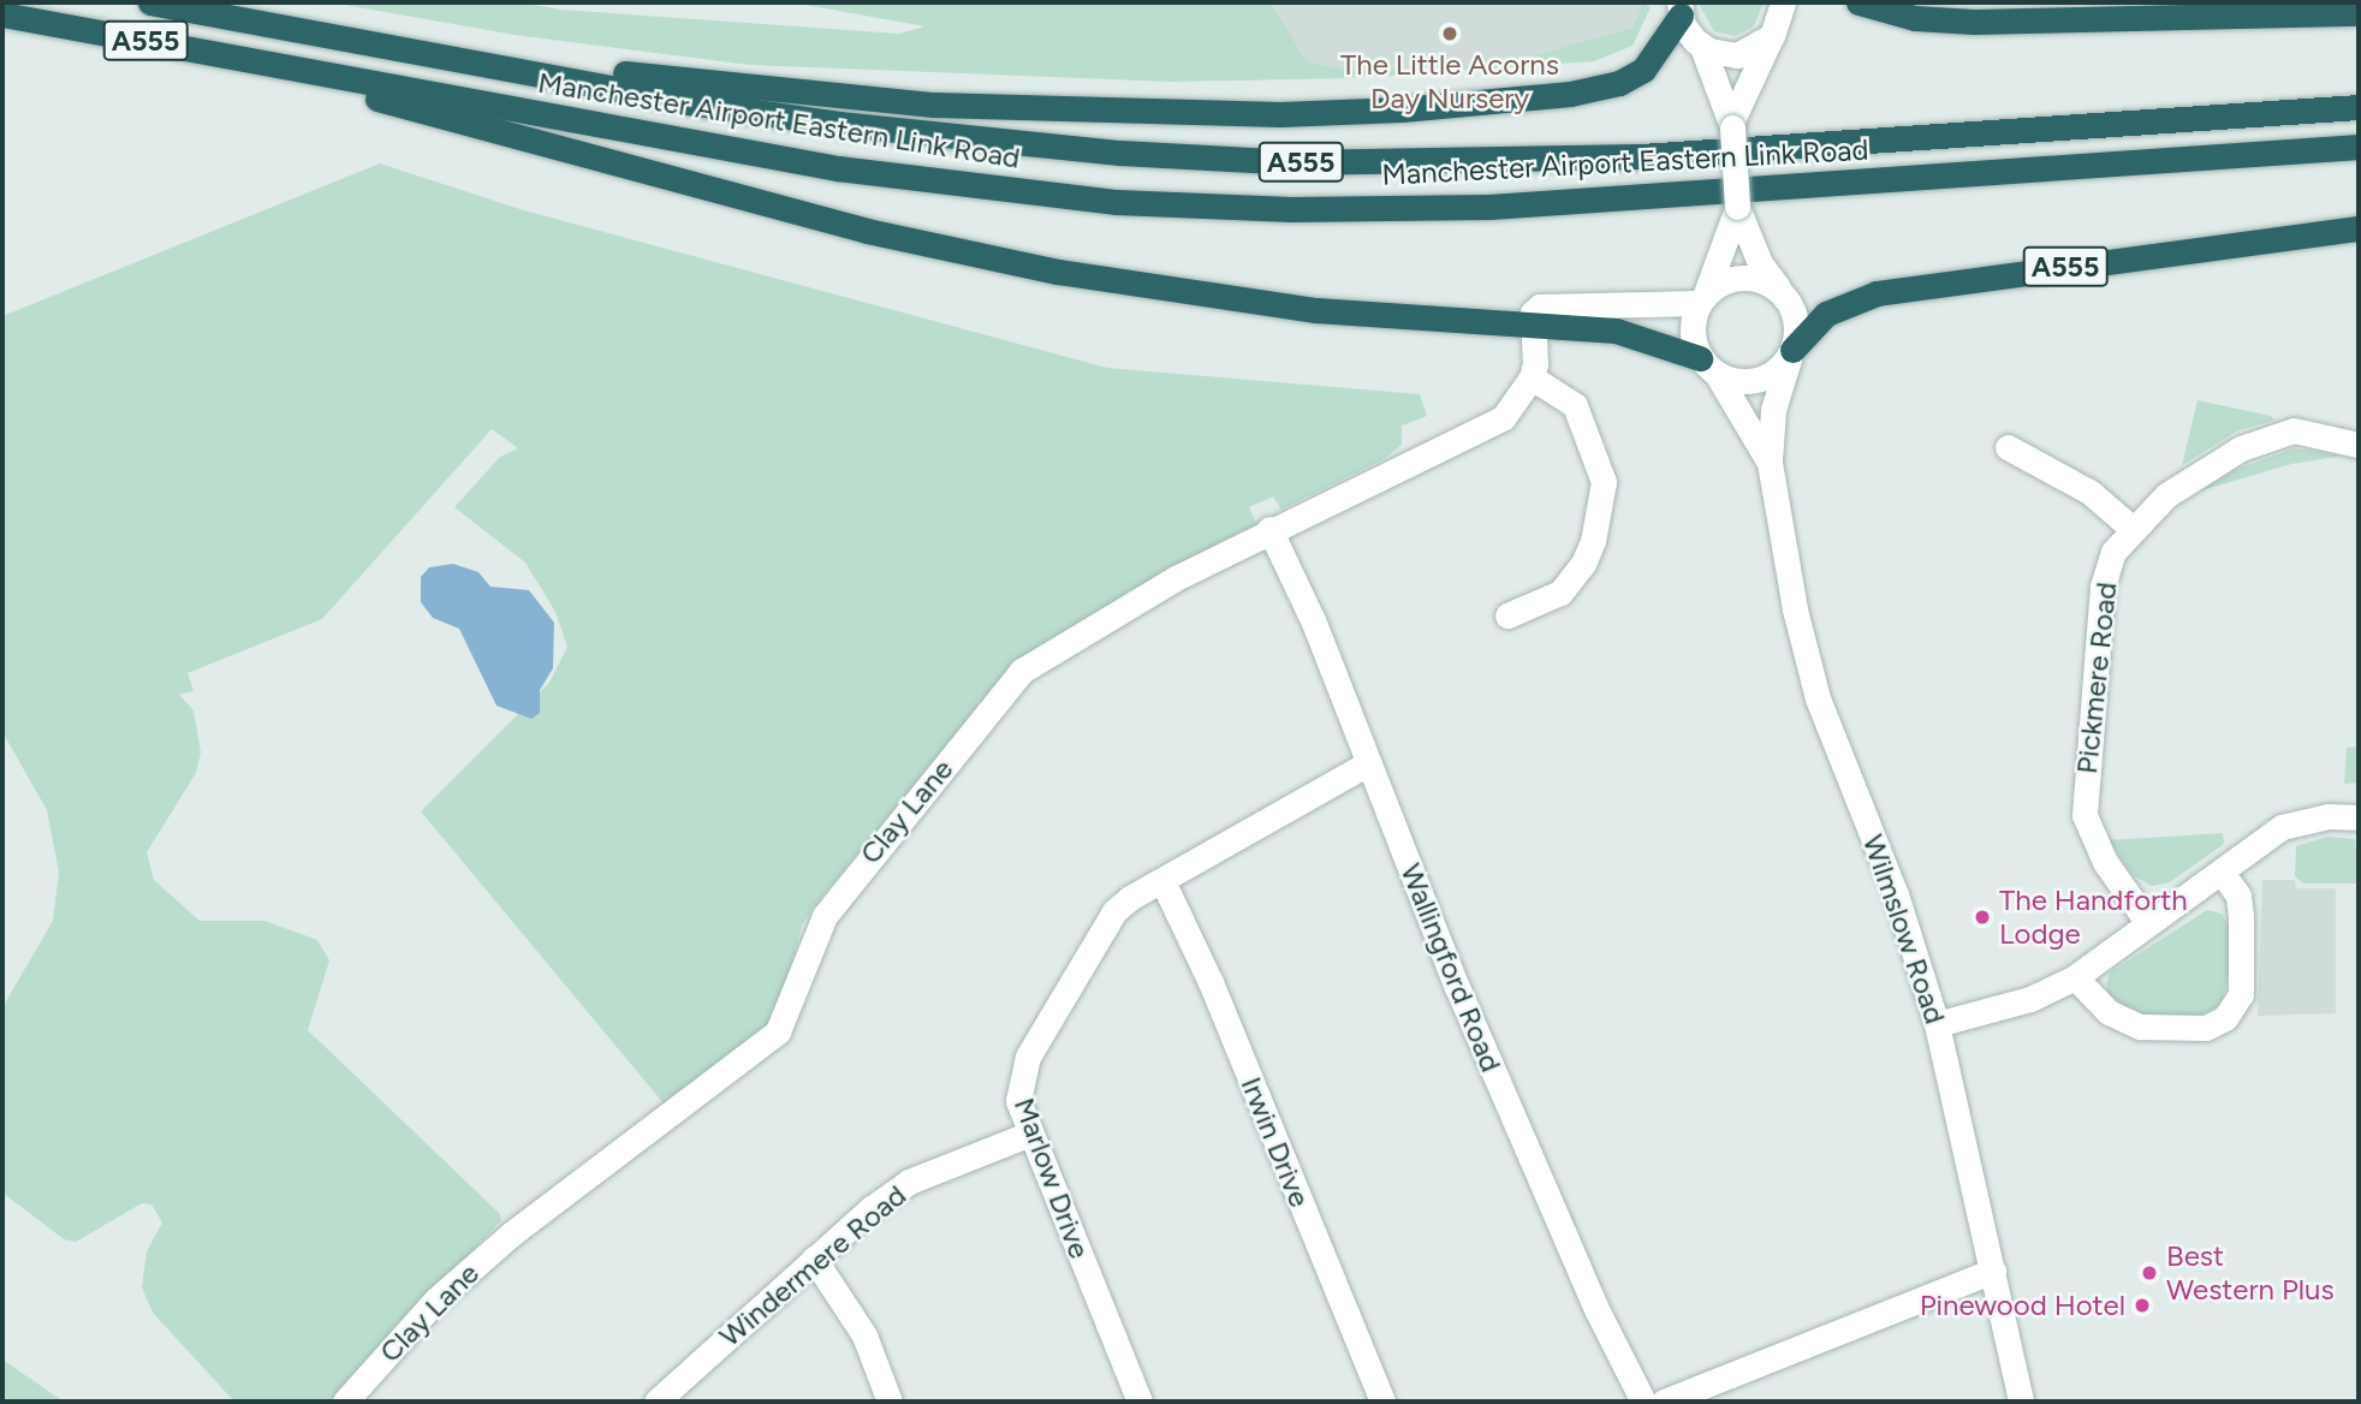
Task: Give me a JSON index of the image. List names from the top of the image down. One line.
{"streets":{"highway":["A555","Manchester Airport Eastern Link Road"],"street":["Pickmere Road","Clay Lane","Wilmslow Road","Wallingford Road","Irwin Drive","Marlow Drive","Windermere Road"]},"crossings":[["A555","Wilmslow Road"],["Clay Lane","Wallingford Road"],["Wallingford Road","Marlow Drive"],["Irwin Drive","Marlow Drive"],["Marlow Drive","Windermere Road"]],"places":["The Little Acorns Day Nursery","The Handforth Lodge","Best Western Plus","Pinewood Hotel"]}
